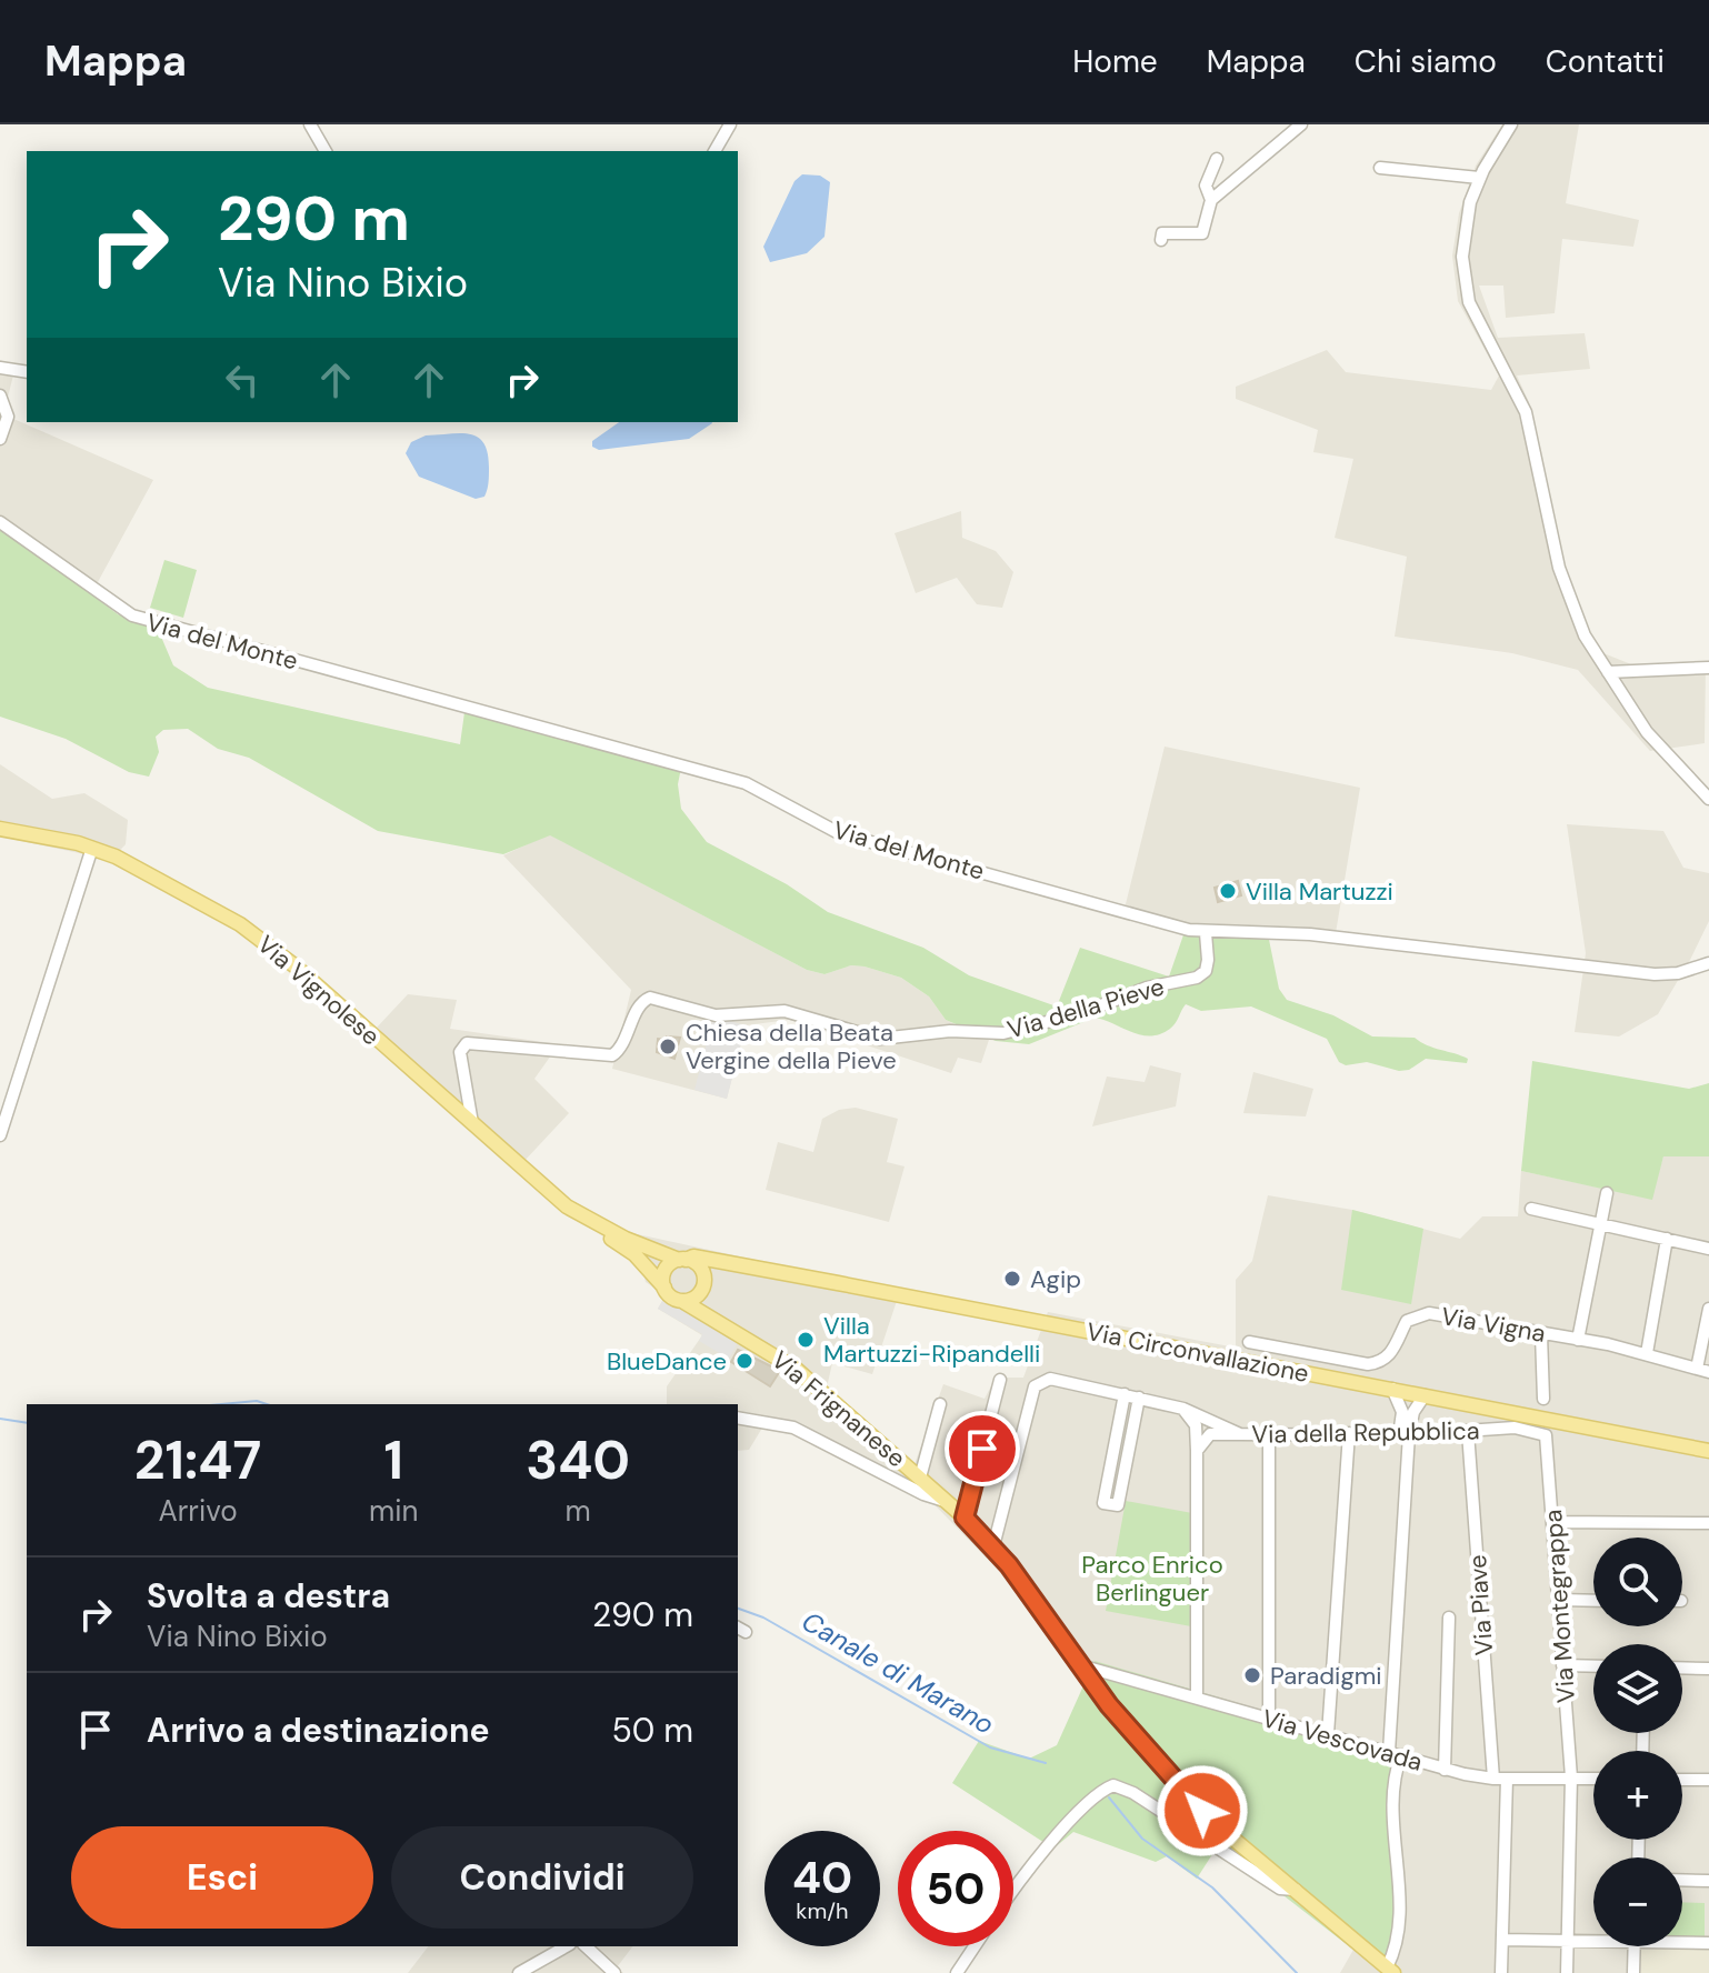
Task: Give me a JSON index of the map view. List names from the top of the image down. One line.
{"streets":{"main road":["Via Vignolese","Via Circonvallazione","Via Frignanese"],"street":["Via del Monte","Via della Pieve","Via Vigna","Via della Repubblica","Via Piave","Via Montegrappa","Via Vescovada"]},"crossings":[["Via del Monte","Via della Pieve"],["Via Vignolese","Via della Pieve"],["Via Vignolese","Via Circonvallazione"],["Via Circonvallazione","Via Frignanese"],["Via Frignanese","Via della Repubblica"],["Via Frignanese","Via Vescovada"],["Via della Repubblica","Via Piave"],["Via della Repubblica","Via Montegrappa"],["Via Piave","Via Vescovada"],["Via Montegrappa","Via Vescovada"]],"water":["Canale di Marano"],"parks":["Parco Enrico Berlinguer"],"places":["Villa Martuzzi","Chiesa della Beata Vergine della Pieve","Agip","Villa Martuzzi-Ripandelli","BlueDance","Paradigmi"],"page":{"header":"Mappa","nav":["Home","Mappa","Chi siamo","Contatti"],"turn":["290 m","Via Nino Bixio"],"eta":["21:47","Arrivo","1","min","340","m"],"map_buttons":["+","−"],"list":[{"name":"Svolta a destra","note":"Via Nino Bixio","value":"290 m"},{"name":"Arrivo a destinazione","value":"50 m"}],"buttons":["Esci","Condividi"],"speed":"40 km/h","limit":"50"}}
